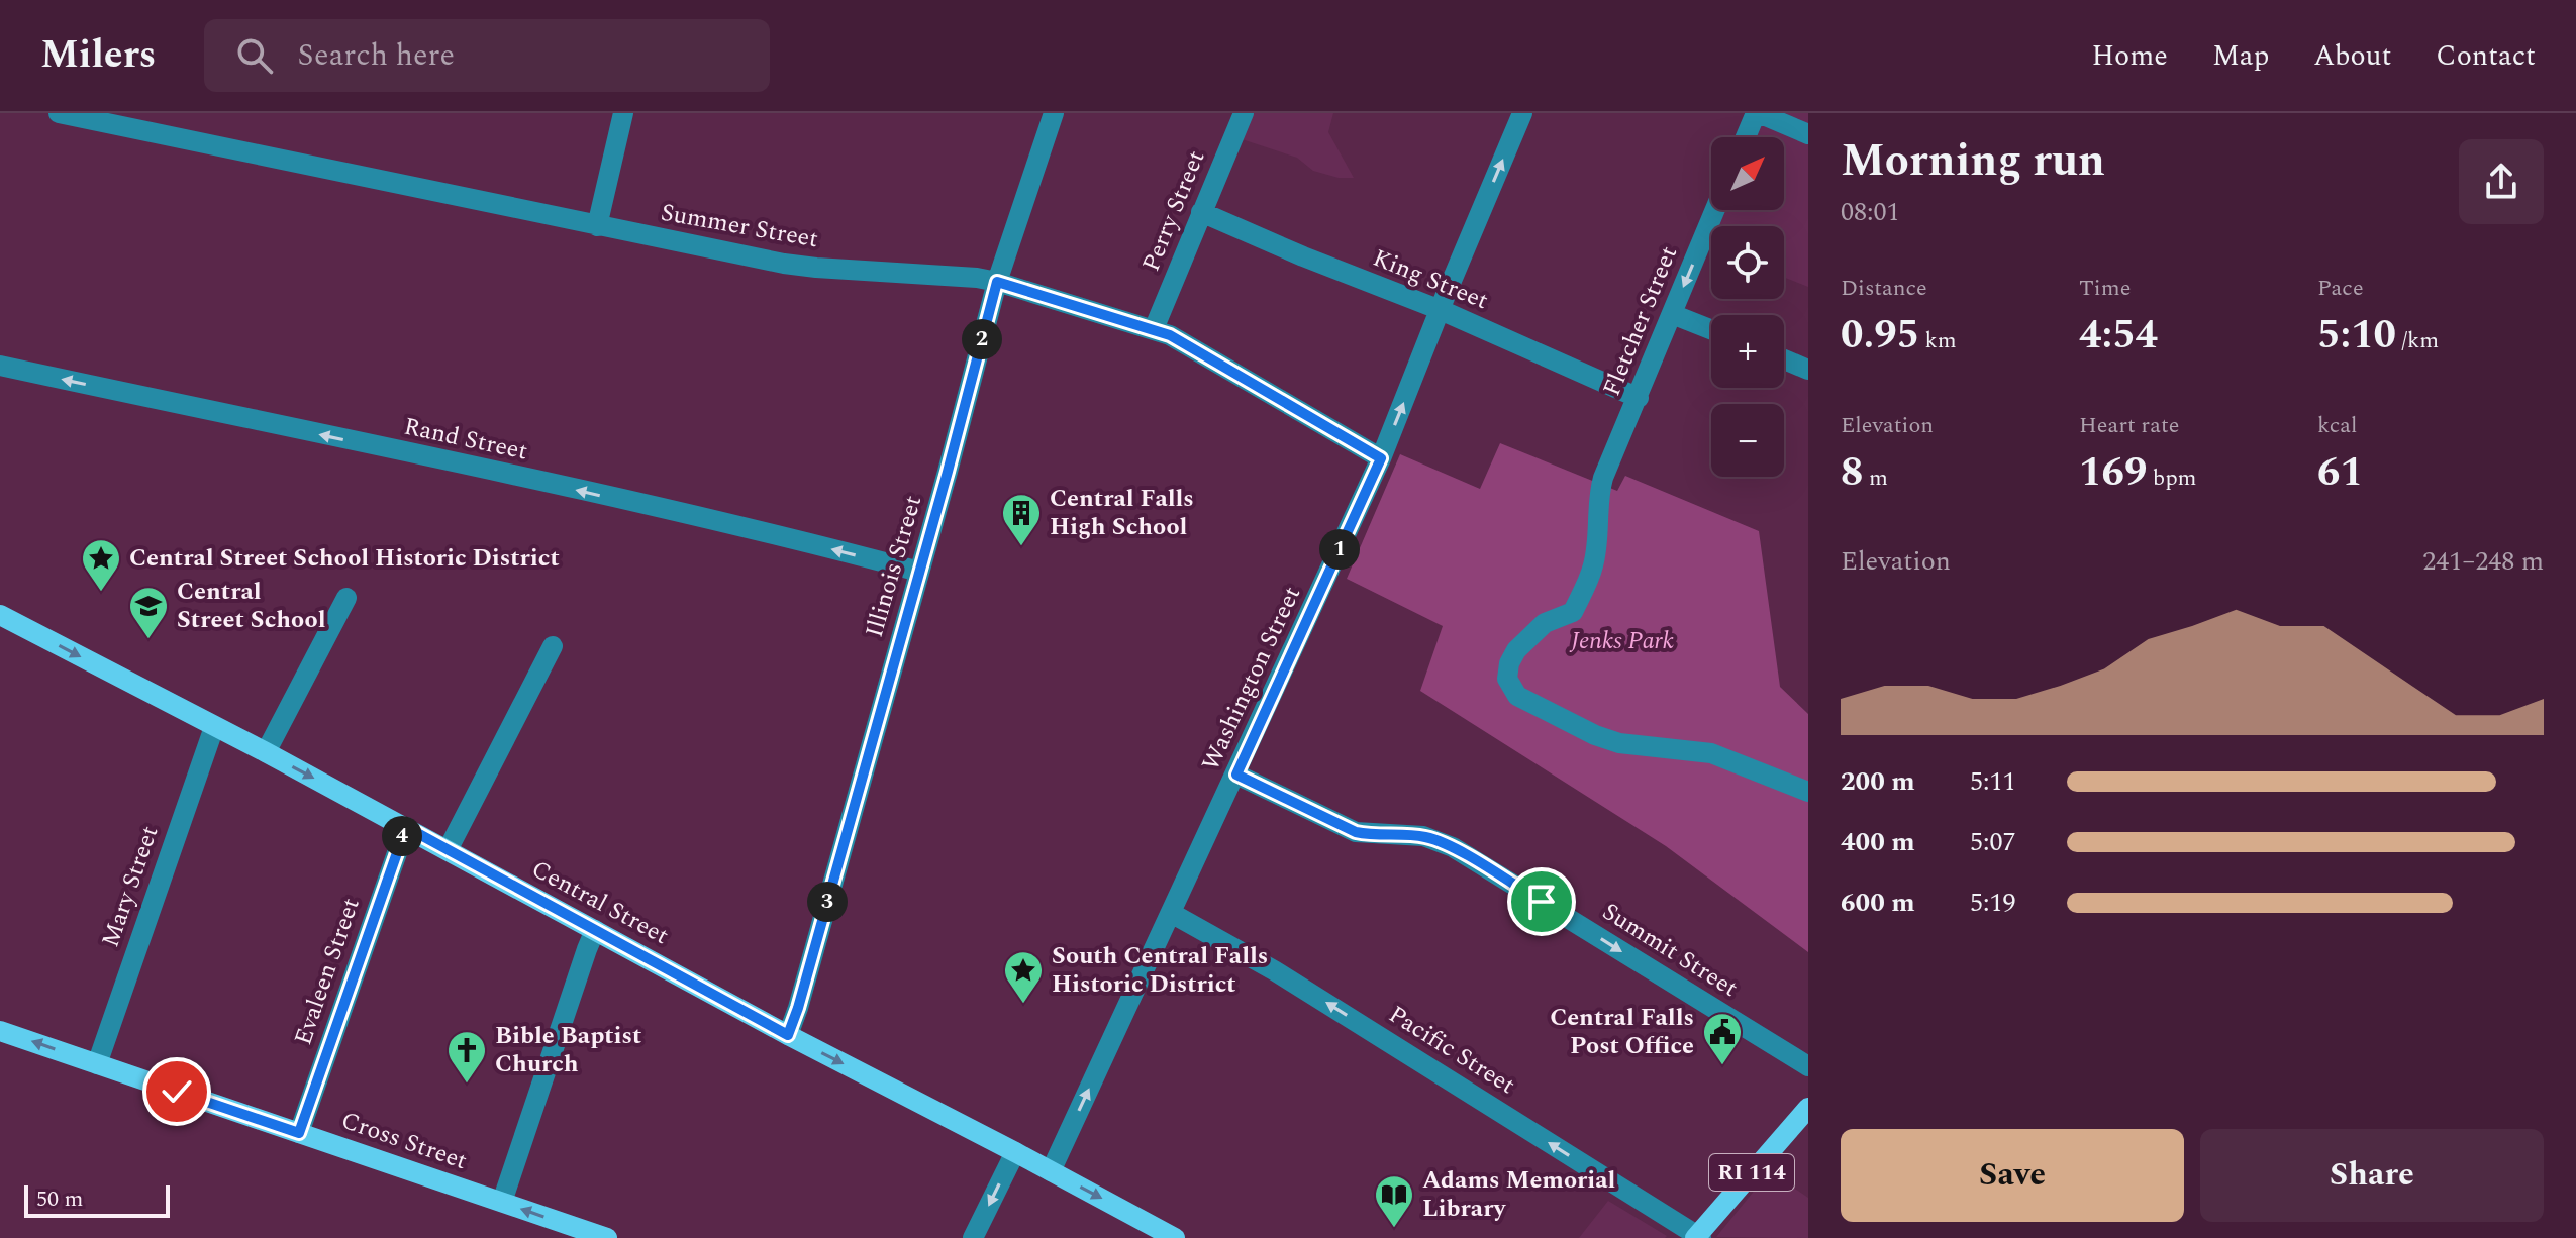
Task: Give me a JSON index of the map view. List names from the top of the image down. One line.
{"streets":{"main road":["Central Street","Cross Street","RI 114"],"street":["Perry Street","Summer Street","King Street","Fletcher Street","Rand Street","Illinois Street","Washington Street","Mary Street","Summit Street","Evaleen Street","Pacific Street"]},"crossings":[["Perry Street","Summer Street"],["Perry Street","King Street"],["Summer Street","Illinois Street"],["Summer Street","Washington Street"],["King Street","Fletcher Street"],["King Street","Washington Street"],["Rand Street","Illinois Street"],["Illinois Street","Central Street"],["Washington Street","Central Street"],["Washington Street","Summit Street"],["Washington Street","Pacific Street"],["Mary Street","Central Street"],["Mary Street","Cross Street"],["Central Street","Evaleen Street"],["Evaleen Street","Cross Street"],["Pacific Street","RI 114"]],"one_way":["Rand Street","Washington Street","Central Street","Summit Street","Pacific Street"],"parks":["Jenks Park"],"places":{"building":["Central Falls High School"],"place":["Central Street School Historic District","South Central Falls Historic District"],"school or university":["Central Street School"],"public building":["Central Falls Post Office"],"church":["Bible Baptist Church"],"library":["Adams Memorial Library"]},"scale_bar":"50 m","north":"top right","page":{"header":"Milers","search":"Search here","nav":["Home","Map","About","Contact"],"heading":["Morning run","08:01"],"map_buttons":["+","−"],"stats":[["Distance","0.95 km"],["Time","4:54"],["Pace","5:10 /km"],["Elevation","8 m"],["Heart rate","169 bpm"],["kcal","61"]],"pins":["2","1","4","3"],"chart":["Elevation","241–248 m"],"list":[{"name":"200 m","note":"5:11"},{"name":"400 m","note":"5:07"},{"name":"600 m","note":"5:19"}],"buttons":["Save","Share"],"scale":"50 m"}}
